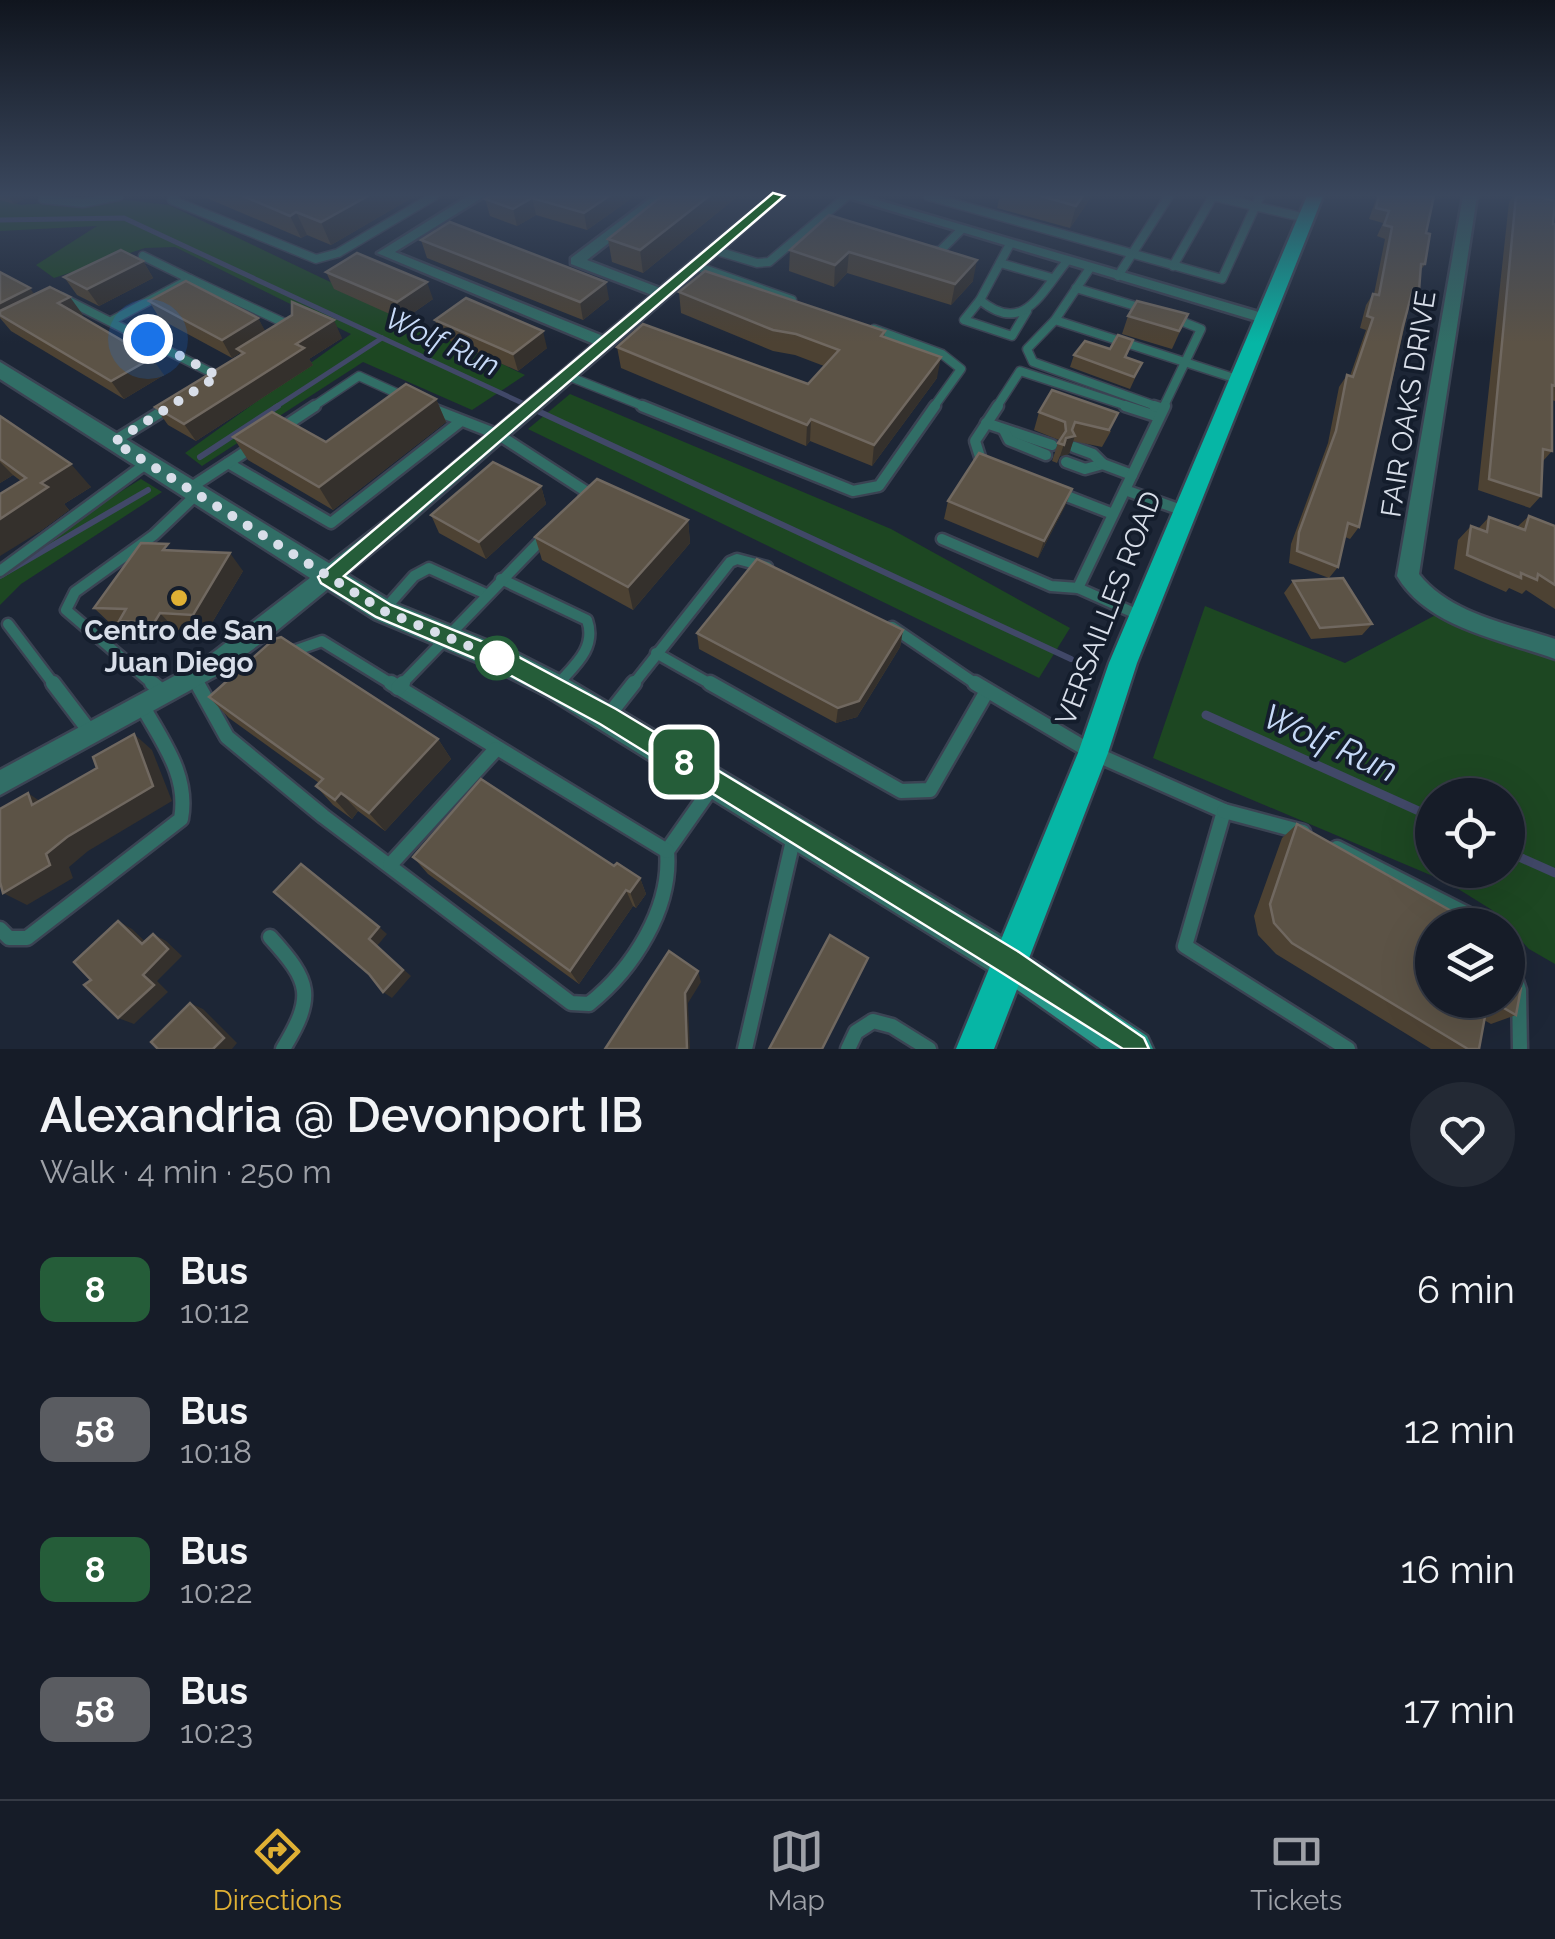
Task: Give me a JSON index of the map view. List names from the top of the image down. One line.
{"streets":{"main road":["VERSAILLES ROAD"],"street":["FAIR OAKS DRIVE"]},"water":["Wolf Run"],"places":["Centro de San Juan Diego"],"lines":["bus line 8"],"page":{"on_map":"8","heading":["Alexandria @ Devonport IB","Walk · 4 min · 250 m"],"list":[{"mark":"8","name":"Bus","note":"10:12","value":"6 min"},{"mark":"58","name":"Bus","note":"10:18","value":"12 min"},{"mark":"8","name":"Bus","note":"10:22","value":"16 min"},{"mark":"58","name":"Bus","note":"10:23","value":"17 min"}],"tabs":["Directions","Map","Tickets"]}}
